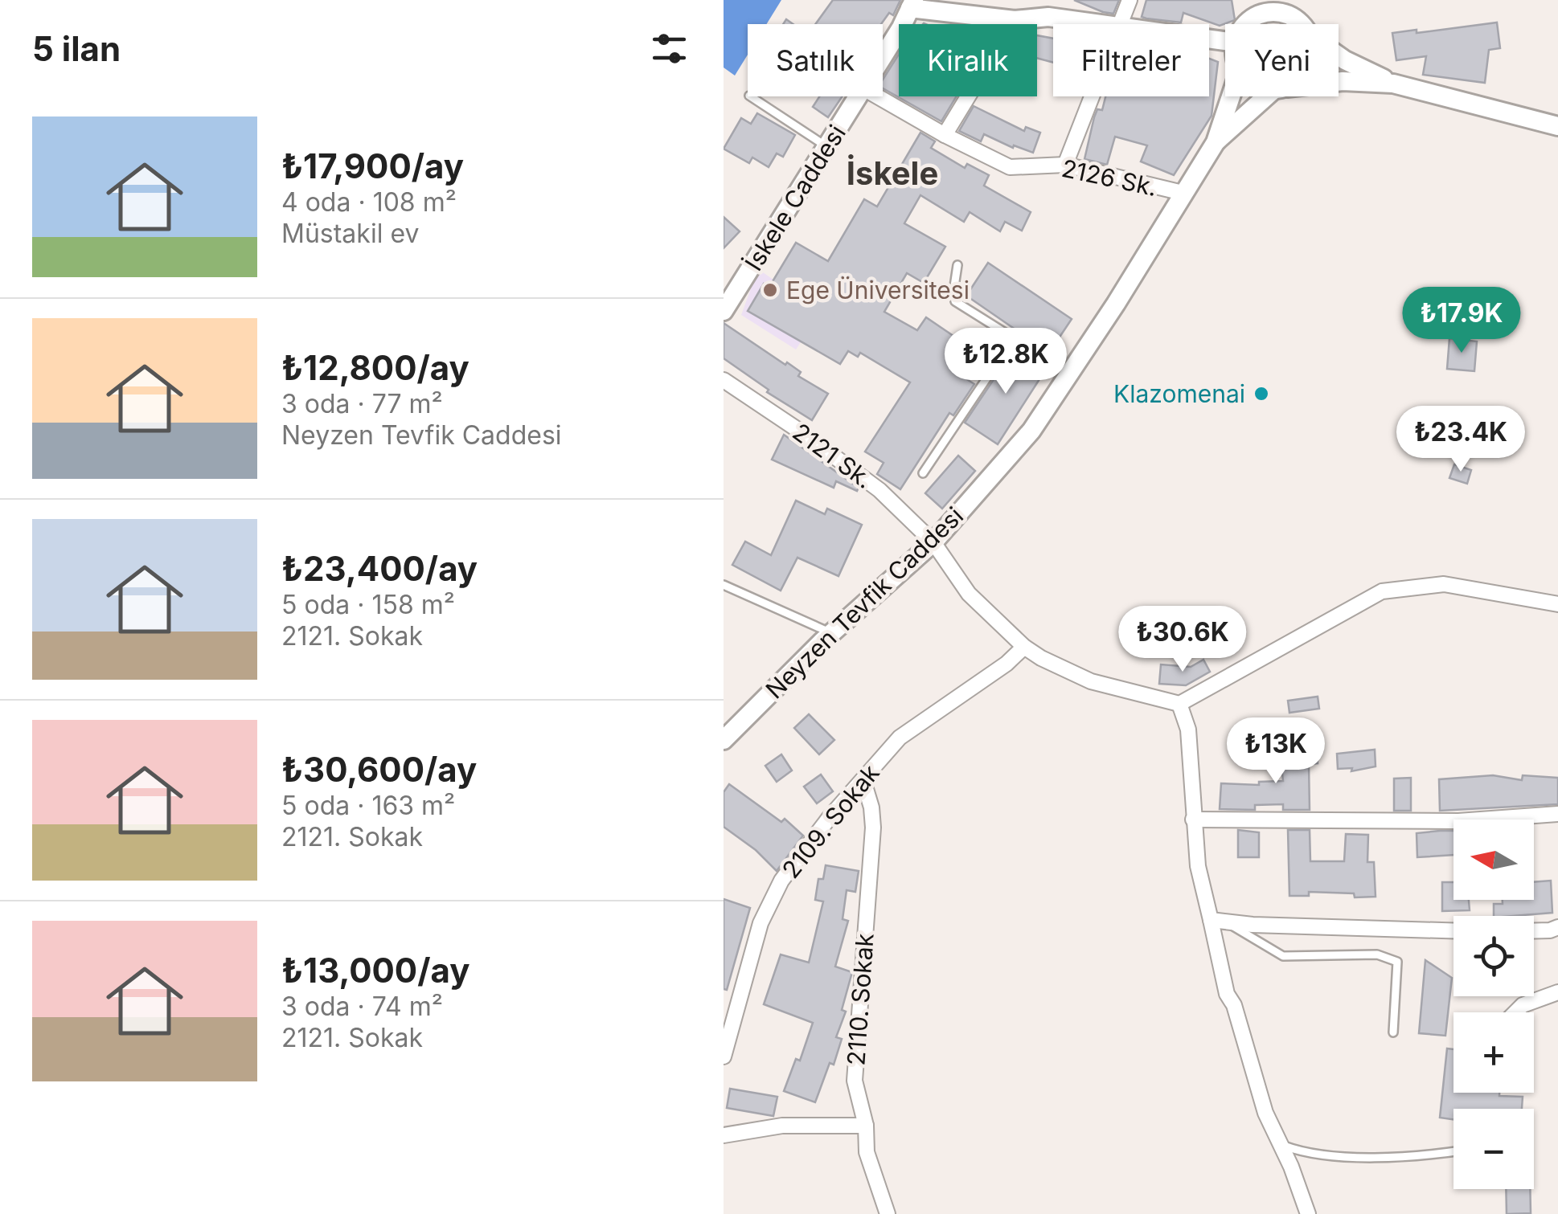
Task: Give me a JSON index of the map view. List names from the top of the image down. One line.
{"streets":{"street":["2126 Sk.","İskele Caddesi","2121 Sk.","Neyzen Tevfik Caddesi","2109. Sokak","2110. Sokak"]},"crossings":[["2126 Sk.","Neyzen Tevfik Caddesi"],["2121 Sk.","Neyzen Tevfik Caddesi"],["2121 Sk.","2109. Sokak"],["2109. Sokak","2110. Sokak"]],"districts":["İskele"],"places":["Ege Üniversitesi","Klazomenai"],"north":"left","page":{"heading":"5 ilan","chip":["Satılık","Kiralık","Filtreler","Yeni"],"list":[{"name":"₺17,900/ay","note":"4 oda · 108 m² · Müstakil ev"},{"name":"₺12,800/ay","note":"3 oda · 77 m² · Neyzen Tevfik Caddesi"},{"name":"₺23,400/ay","note":"5 oda · 158 m² · 2121. Sokak"},{"name":"₺30,600/ay","note":"5 oda · 163 m² · 2121. Sokak"},{"name":"₺13,000/ay","note":"3 oda · 74 m² · 2121. Sokak"}],"price":["₺17.9K","₺12.8K","₺23.4K","₺30.6K","₺13K"],"map_buttons":["+","−"]}}
